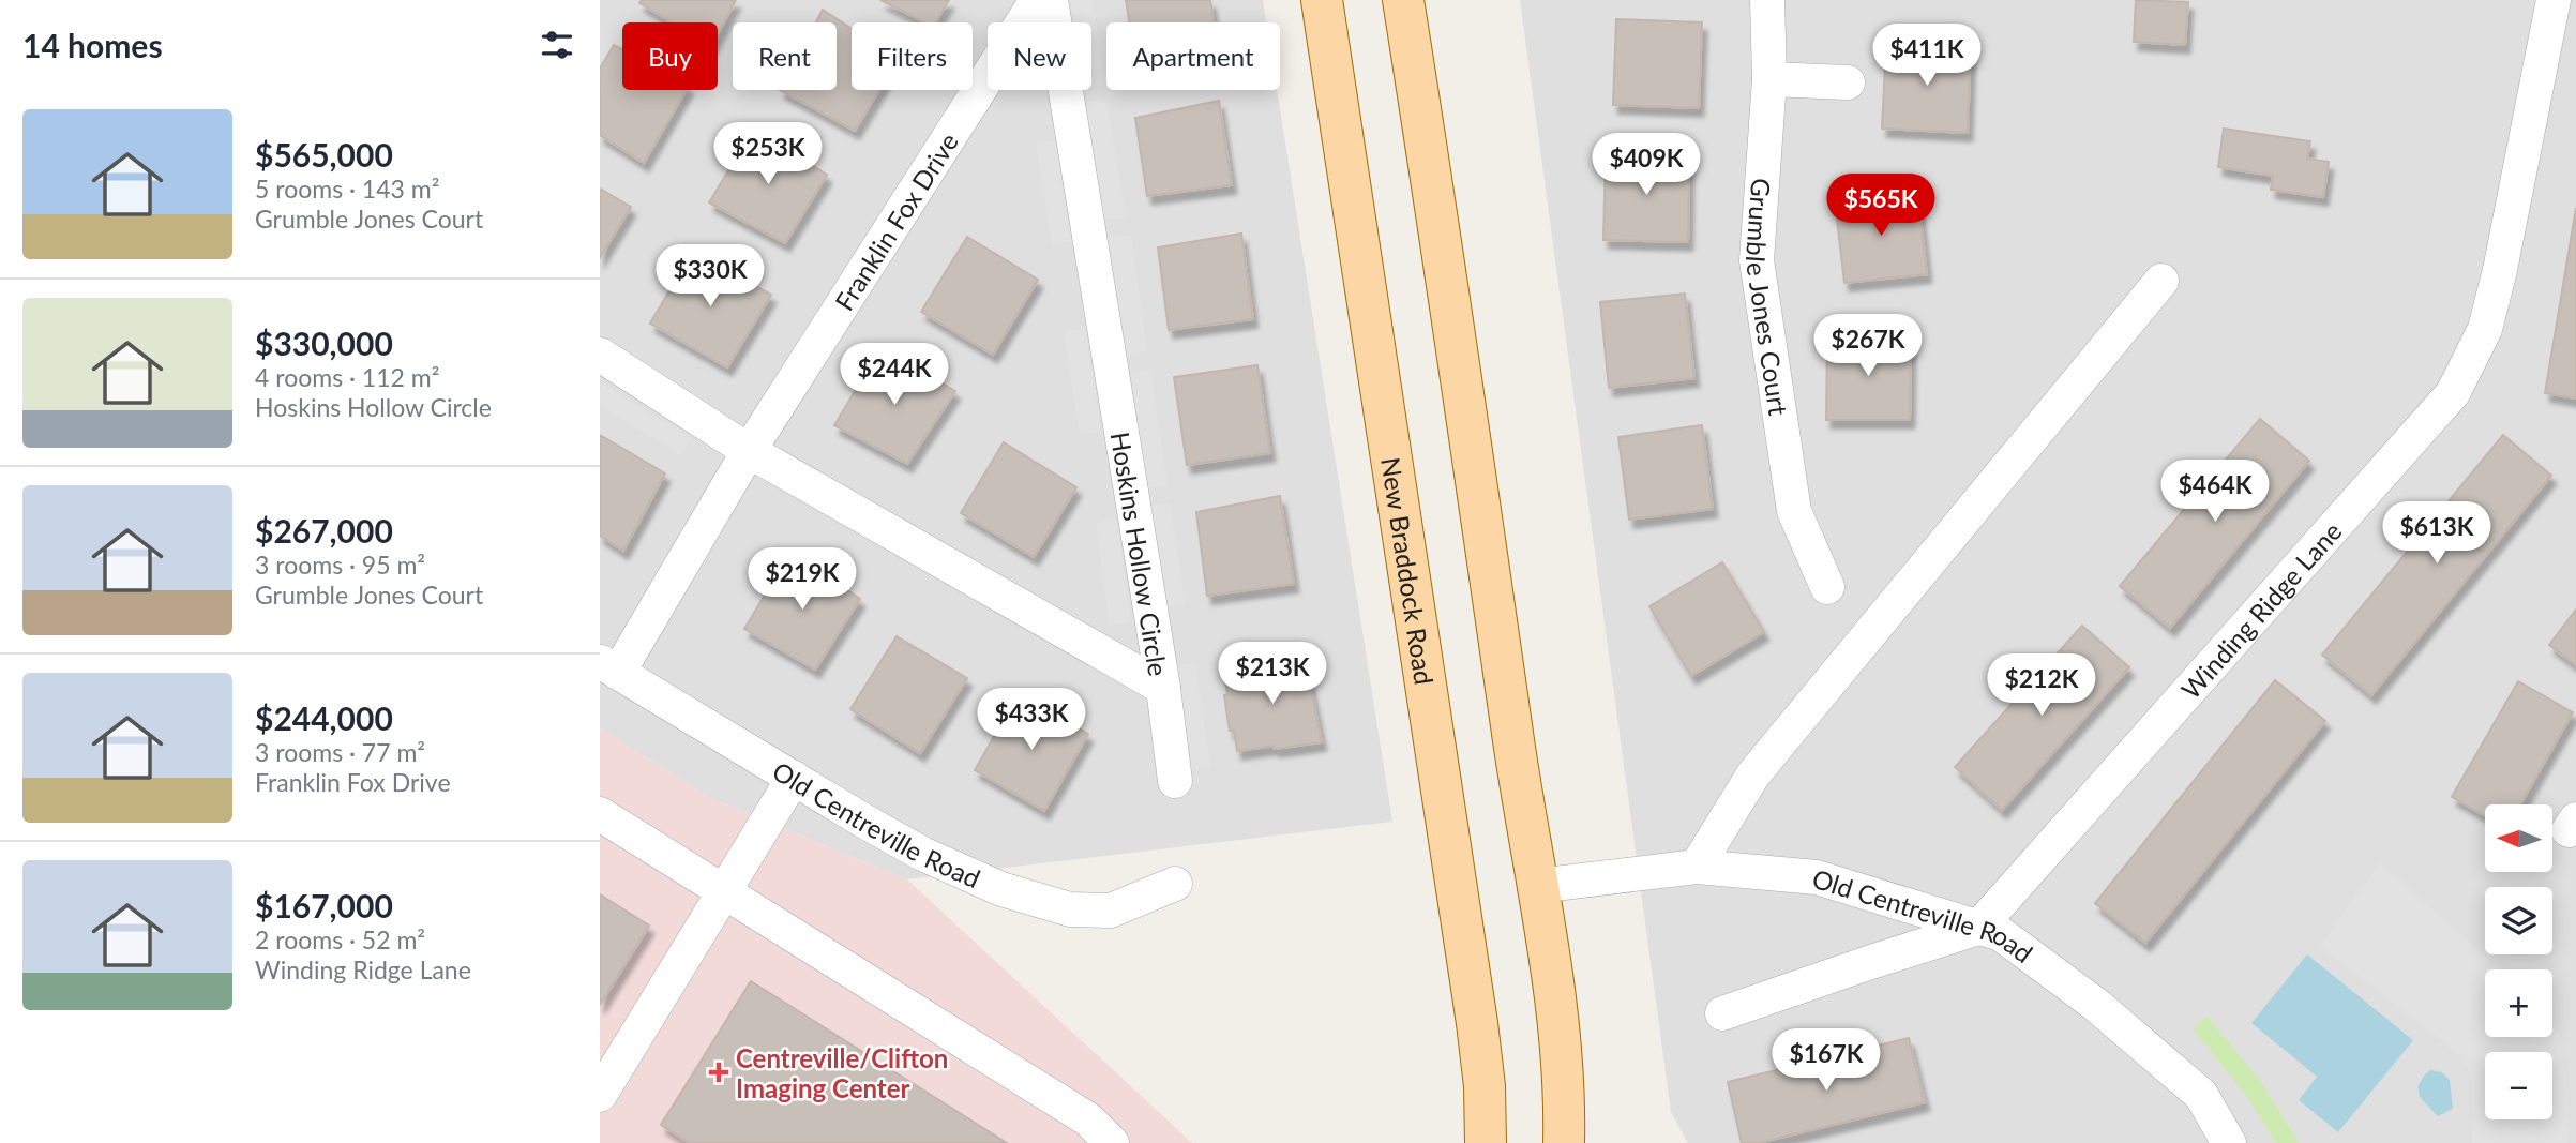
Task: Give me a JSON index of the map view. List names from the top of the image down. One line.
{"streets":{"main road":["New Braddock Road"],"street":["Franklin Fox Drive","Grumble Jones Court","Hoskins Hollow Circle","Winding Ridge Lane","Old Centreville Road"]},"crossings":[["Franklin Fox Drive","Hoskins Hollow Circle"],["Franklin Fox Drive","Old Centreville Road"],["Winding Ridge Lane","Old Centreville Road"]],"places":{"health":["Centreville/Clifton Imaging Center"]},"north":"left","page":{"heading":"14 homes","chip":["Buy","Rent","Filters","New","Apartment"],"price":["$411K","$253K","$409K","$565K","$330K","$267K","$244K","$464K","$613K","$219K","$213K","$212K","$433K","$167K"],"list":[{"name":"$565,000","note":"5 rooms · 143 m² · Grumble Jones Court"},{"name":"$330,000","note":"4 rooms · 112 m² · Hoskins Hollow Circle"},{"name":"$267,000","note":"3 rooms · 95 m² · Grumble Jones Court"},{"name":"$244,000","note":"3 rooms · 77 m² · Franklin Fox Drive"},{"name":"$167,000","note":"2 rooms · 52 m² · Winding Ridge Lane"}],"map_buttons":["+","−"]}}
